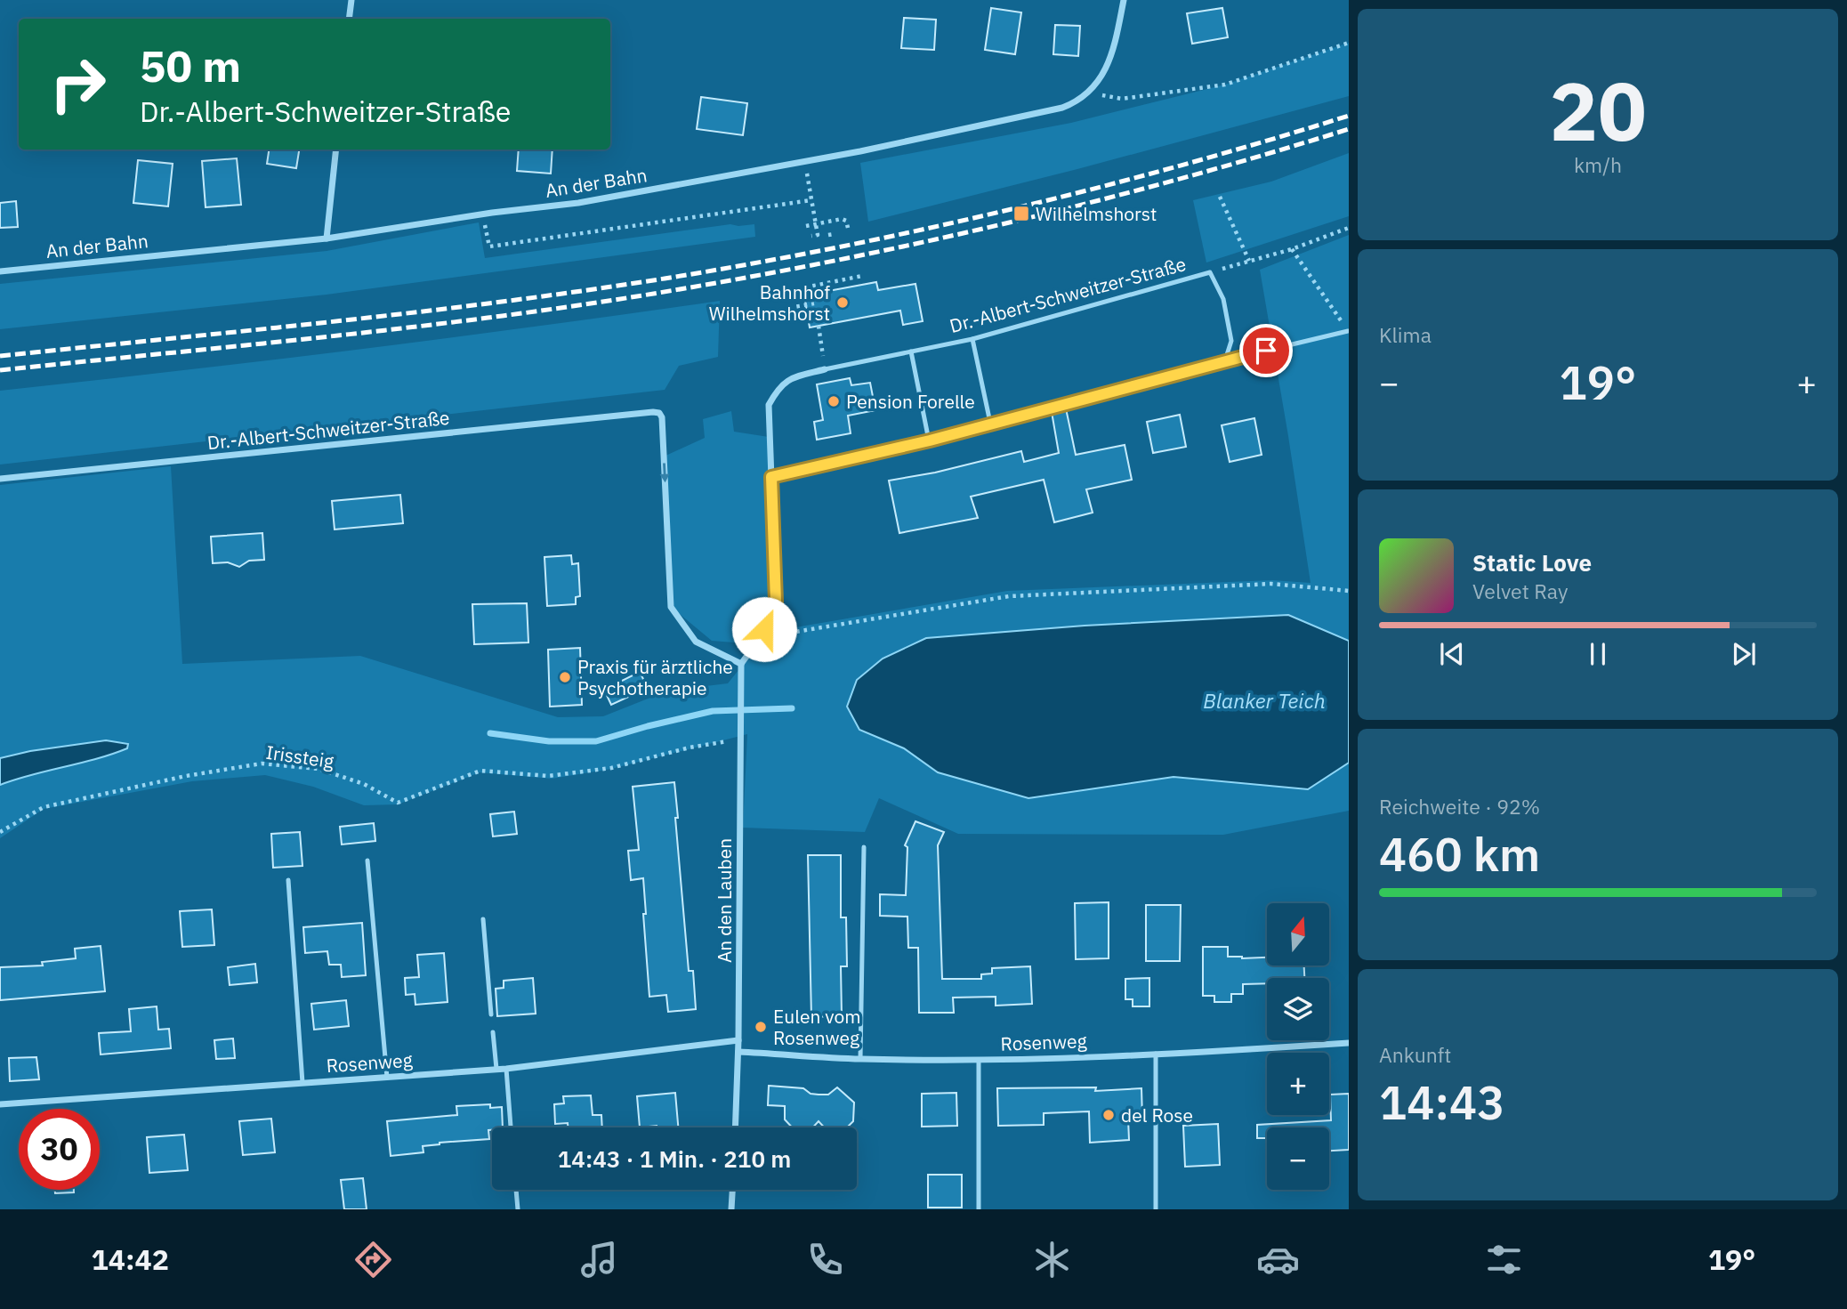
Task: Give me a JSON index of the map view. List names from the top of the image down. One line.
{"streets":{"street":["An der Bahn","Dr.-Albert-Schweitzer-Straße","An den Lauben","Rosenweg"],"path":["Irissteig"]},"crossings":[["Dr.-Albert-Schweitzer-Straße","An den Lauben"],["Irissteig","An den Lauben"],["An den Lauben","Rosenweg"]],"one_way":["Dr.-Albert-Schweitzer-Straße"],"water":["Blanker Teich"],"places":{"transit":["Wilhelmshorst"],"other":["Bahnhof Wilhelmshorst","Pension Forelle","Praxis für ärztliche Psychotherapie","Eulen vom Rosenweg","del Rose"]},"north":"top","page":{"tile":[["20","km/h"],"Klima",["Reichweite · 92%","460 km"],["Ankunft","14:43"]],"turn":["50 m","Dr.-Albert-Schweitzer-Straße"],"heat":["−","19°","+"],"song":["Static Love","Velvet Ray"],"map_buttons":["+","−"],"limit":"30","trip":"14:43 · 1 Min. · 210 m","tabs":["14:42","19°"]}}
